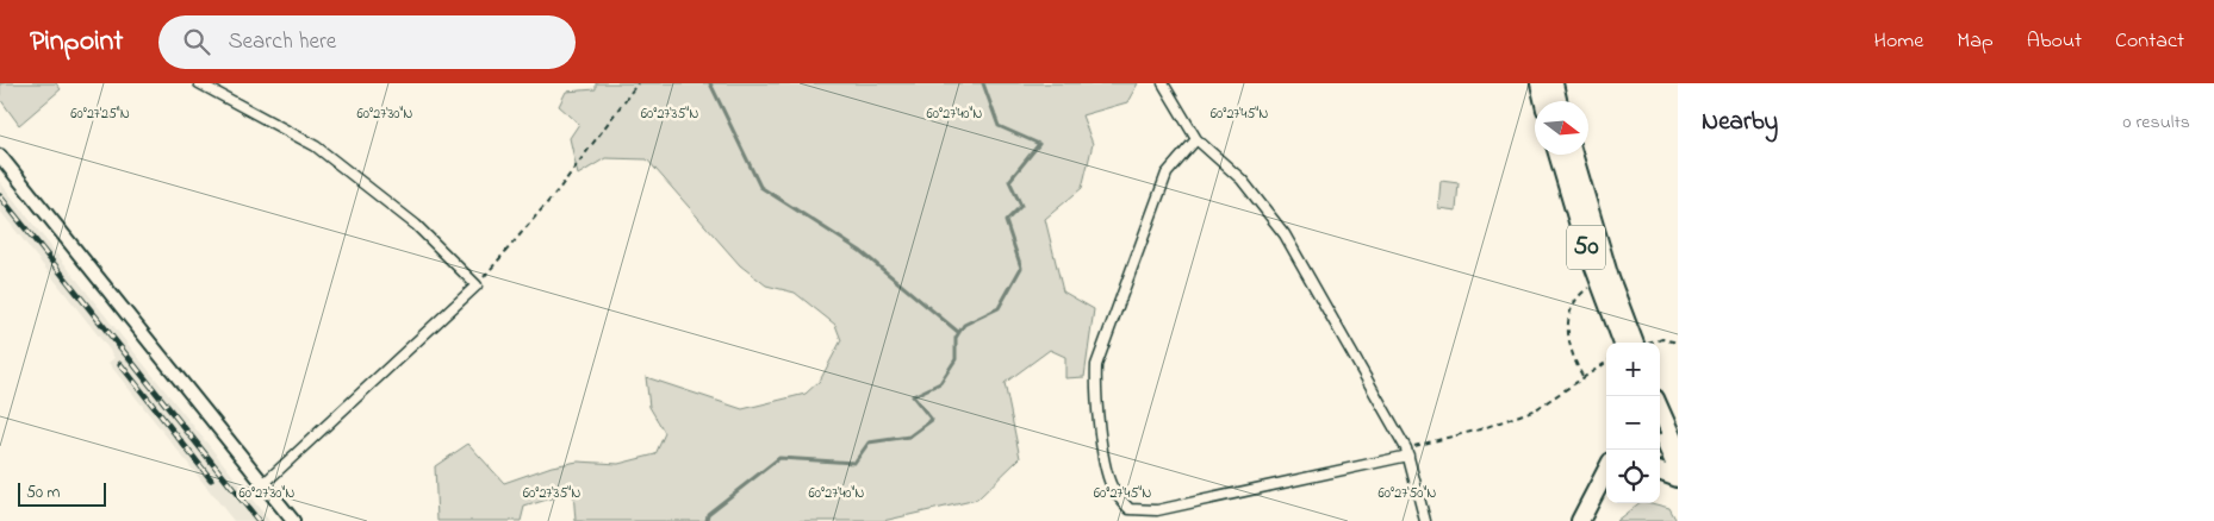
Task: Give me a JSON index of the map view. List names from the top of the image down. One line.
{"streets":{"highway":["50"]},"scale_bar":"50 m","north":"right","page":{"header":"Pinpoint","search":"Search here","nav":["Home","Map","About","Contact"],"heading":["Nearby","0 results"],"map_buttons":["+","−"],"scale":"50 m"},"coordinates":["60°27'25\"N","60°27'30\"N","60°27'35\"N","60°27'40\"N","60°27'45\"N","60°27'50\"N"]}
